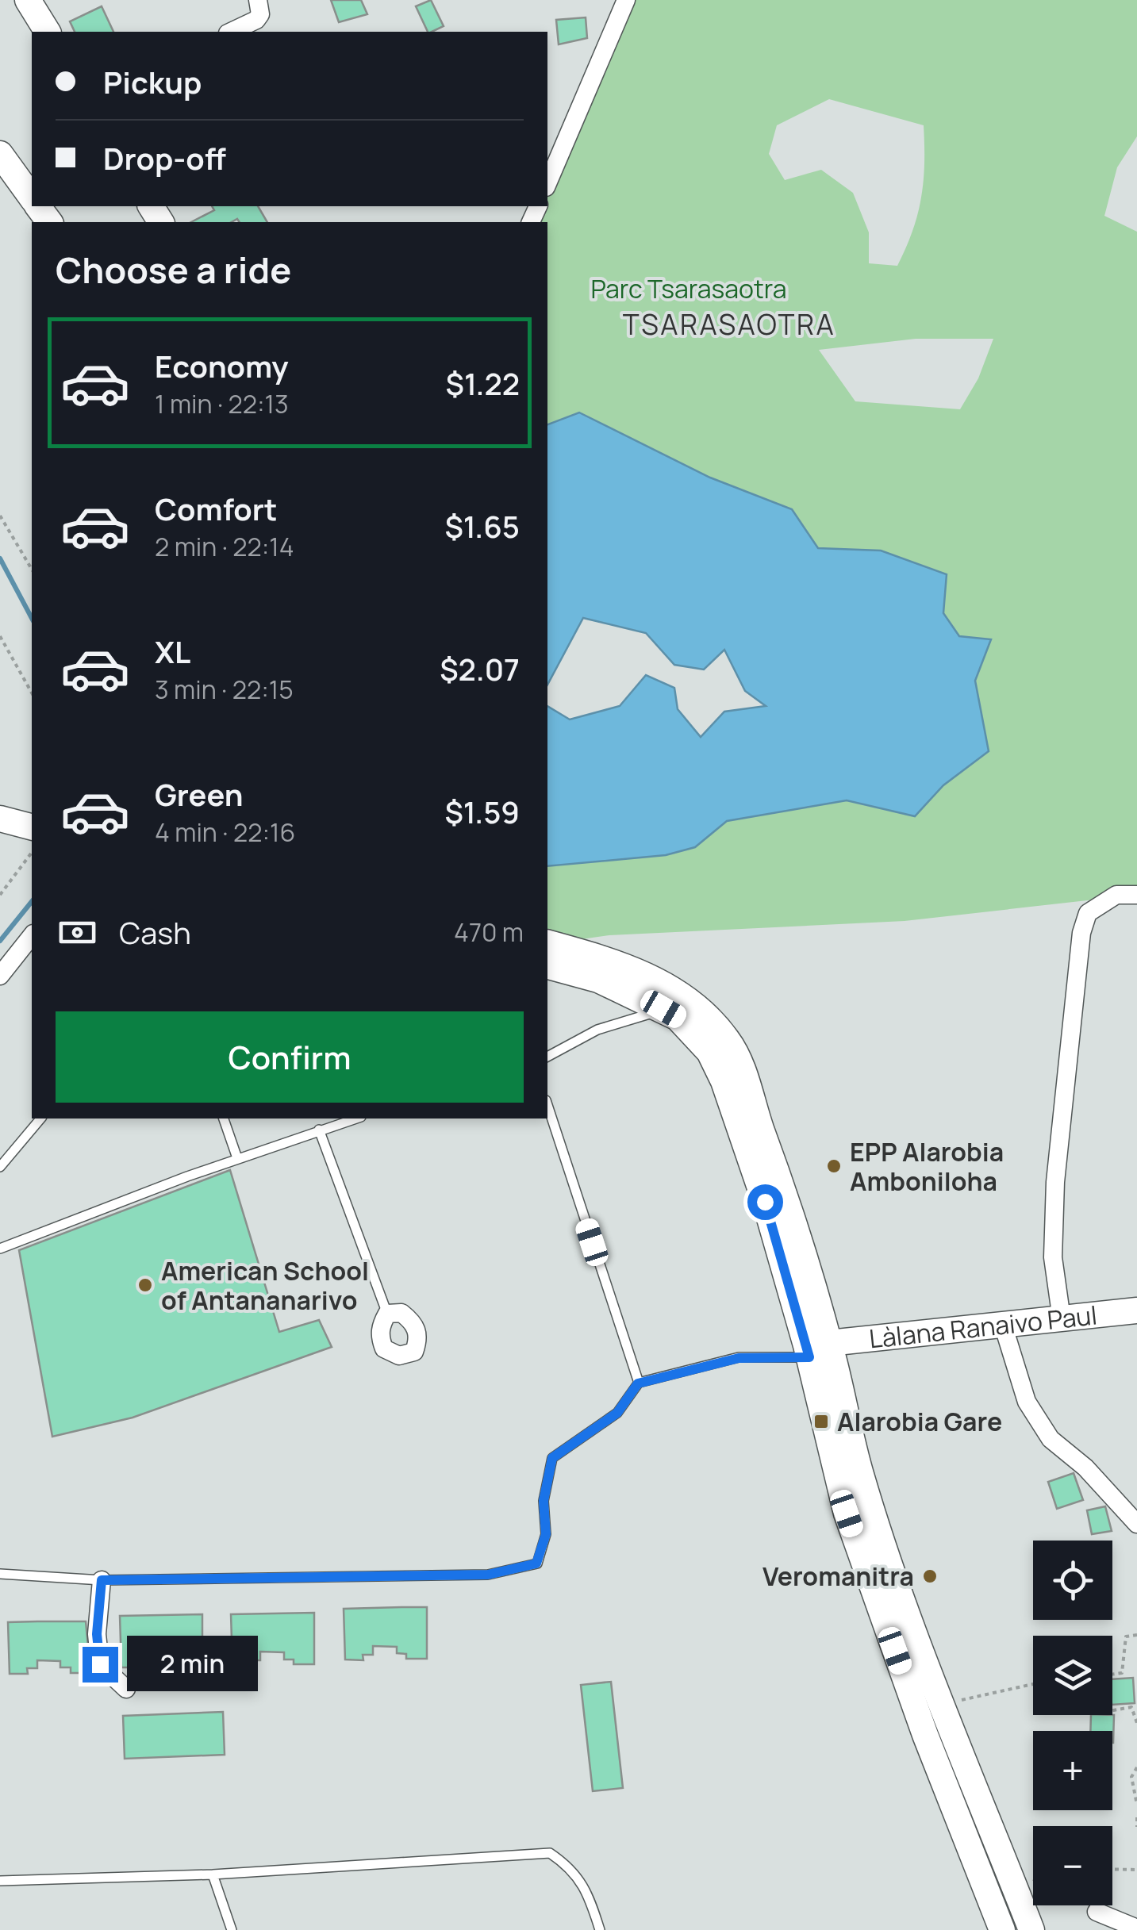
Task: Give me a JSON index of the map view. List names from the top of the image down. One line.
{"streets":{"main road":["Làlana Ranaivo Paul"]},"districts":["TSARASAOTRA"],"parks":["Parc Tsarasaotra"],"places":{"other":["EPP Alarobia Amboniloha","American School of Antananarivo","Veromanitra"],"transit":["Alarobia Gare"]},"page":{"banner":["Pickup","Drop-off"],"heading":"Choose a ride","list":[{"name":"Economy","note":"1 min · 22:13","value":"$1.22"},{"name":"Comfort","note":"2 min · 22:14","value":"$1.65"},{"name":"XL","note":"3 min · 22:15","value":"$2.07"},{"name":"Green","note":"4 min · 22:16","value":"$1.59"}],"pay":["Cash","470 m"],"buttons":"Confirm","map_buttons":["+","−"],"bubble":"2 min"}}
